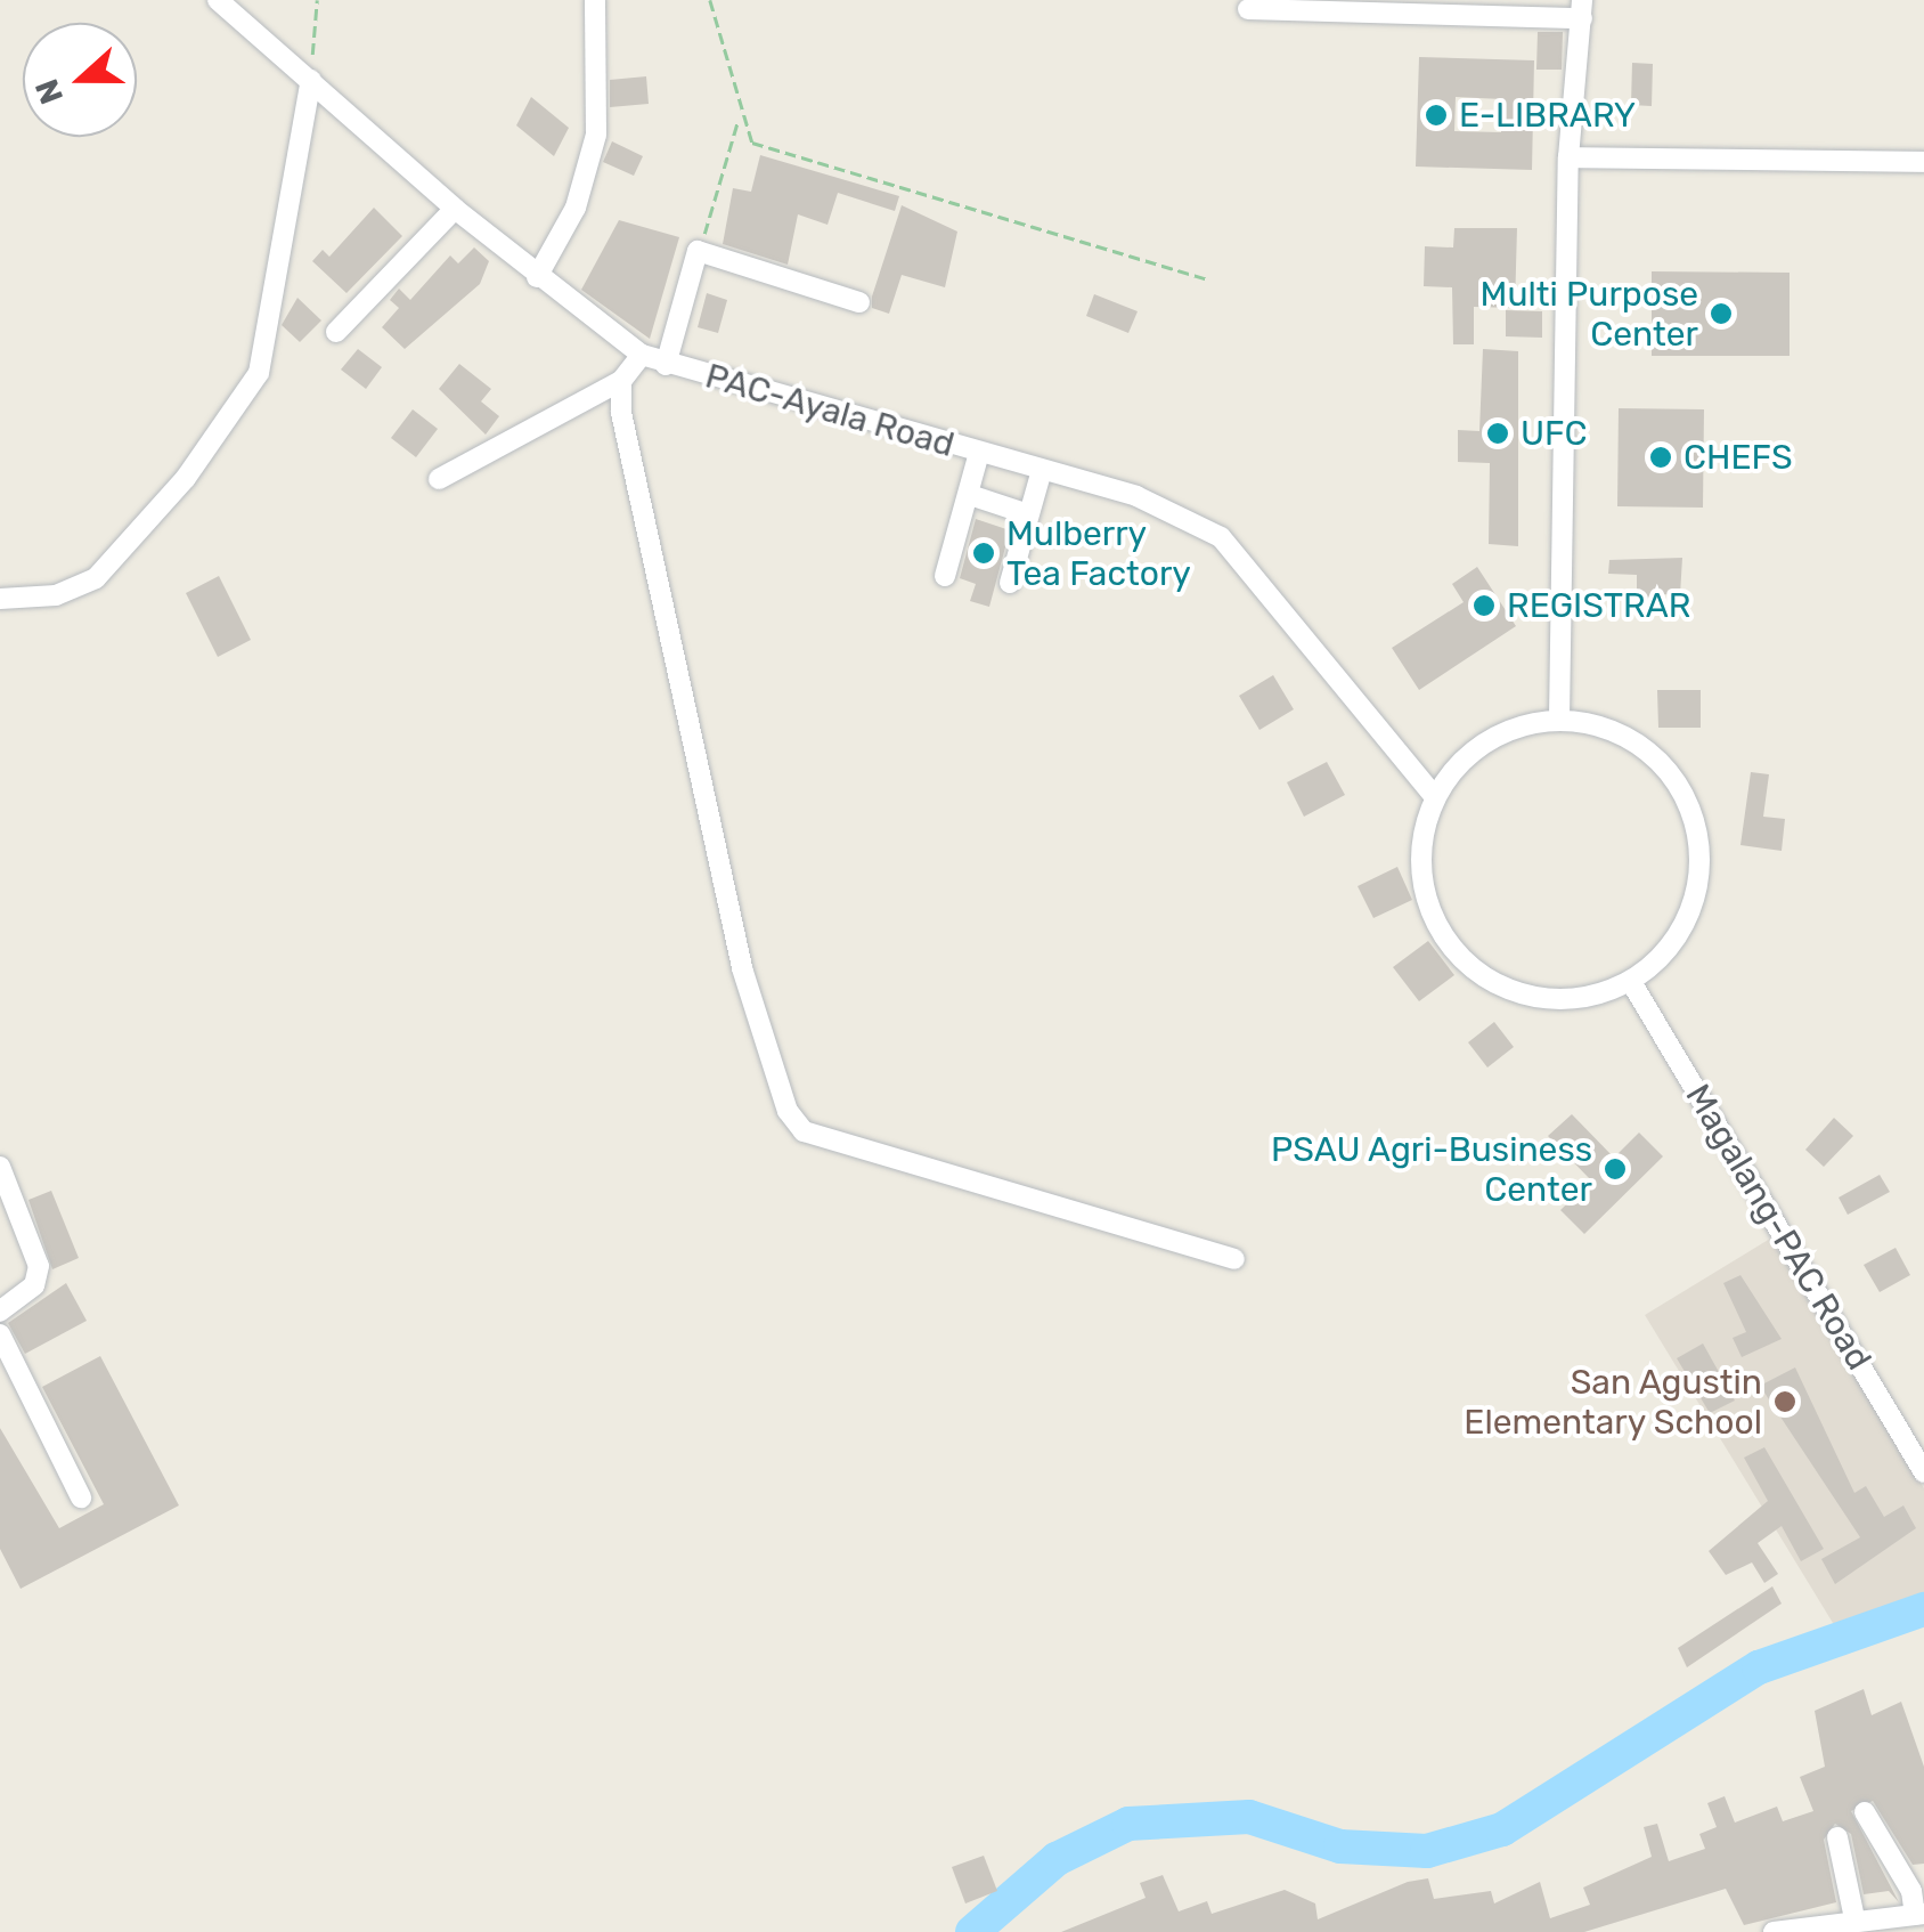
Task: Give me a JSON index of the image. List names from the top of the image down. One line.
{"streets":{"street":["PAC-Ayala Road","Magalang-PAC Road"]},"crossings":[["PAC-Ayala Road","Magalang-PAC Road"]],"places":["E-LIBRARY","Multi Purpose Center","UFC","CHEFS","Mulberry Tea Factory","REGISTRAR","PSAU Agri-Business Center","San Agustin Elementary School"],"north":"left"}
